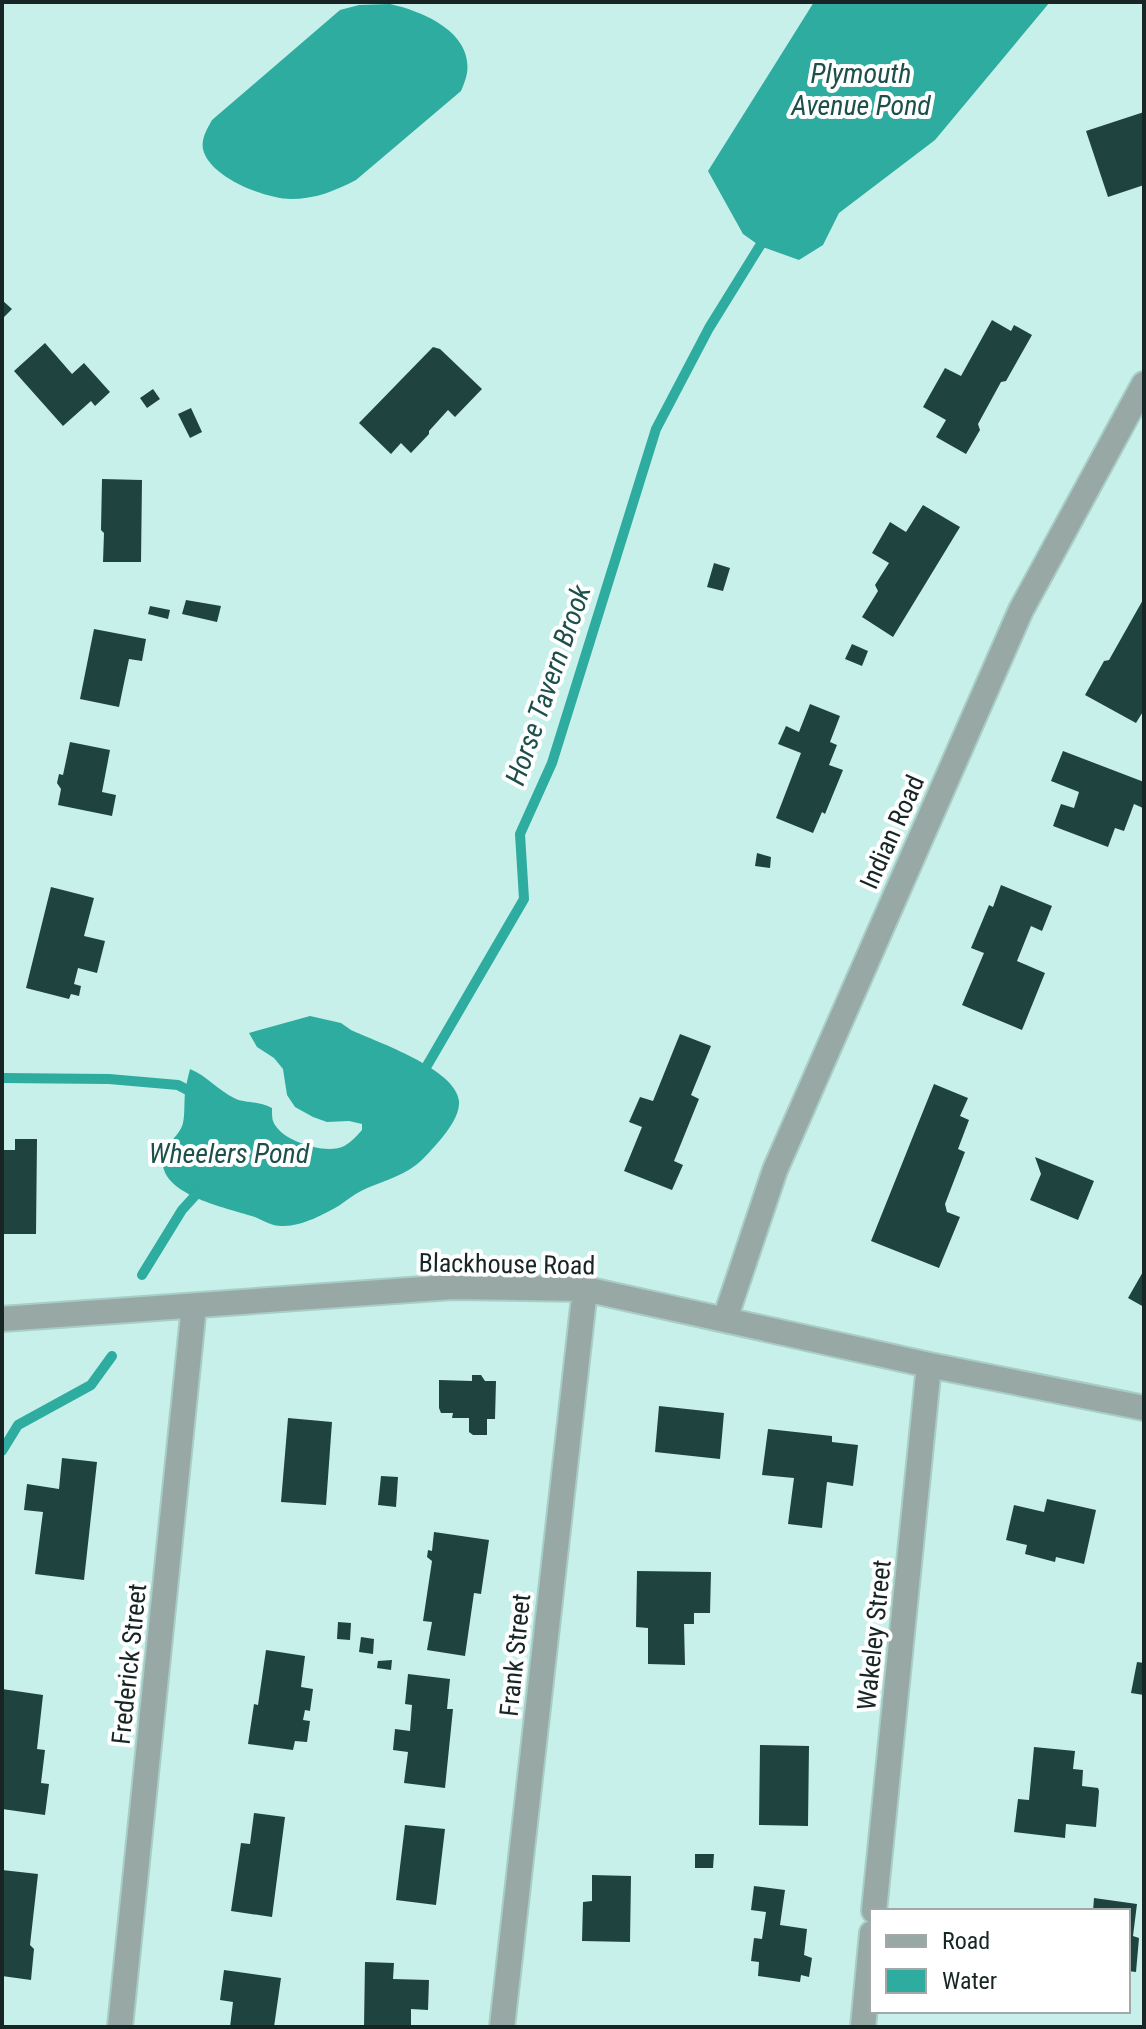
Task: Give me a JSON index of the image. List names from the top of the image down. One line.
{"streets":{"street":["Indian Road","Blackhouse Road","Wakeley Street","Frank Street","Frederick Street"]},"crossings":[["Indian Road","Blackhouse Road"],["Blackhouse Road","Wakeley Street"],["Blackhouse Road","Frank Street"],["Blackhouse Road","Frederick Street"]],"water":["Plymouth Avenue Pond","Horse Tavern Brook","Wheelers Pond"],"legend":["Road","Water"]}
